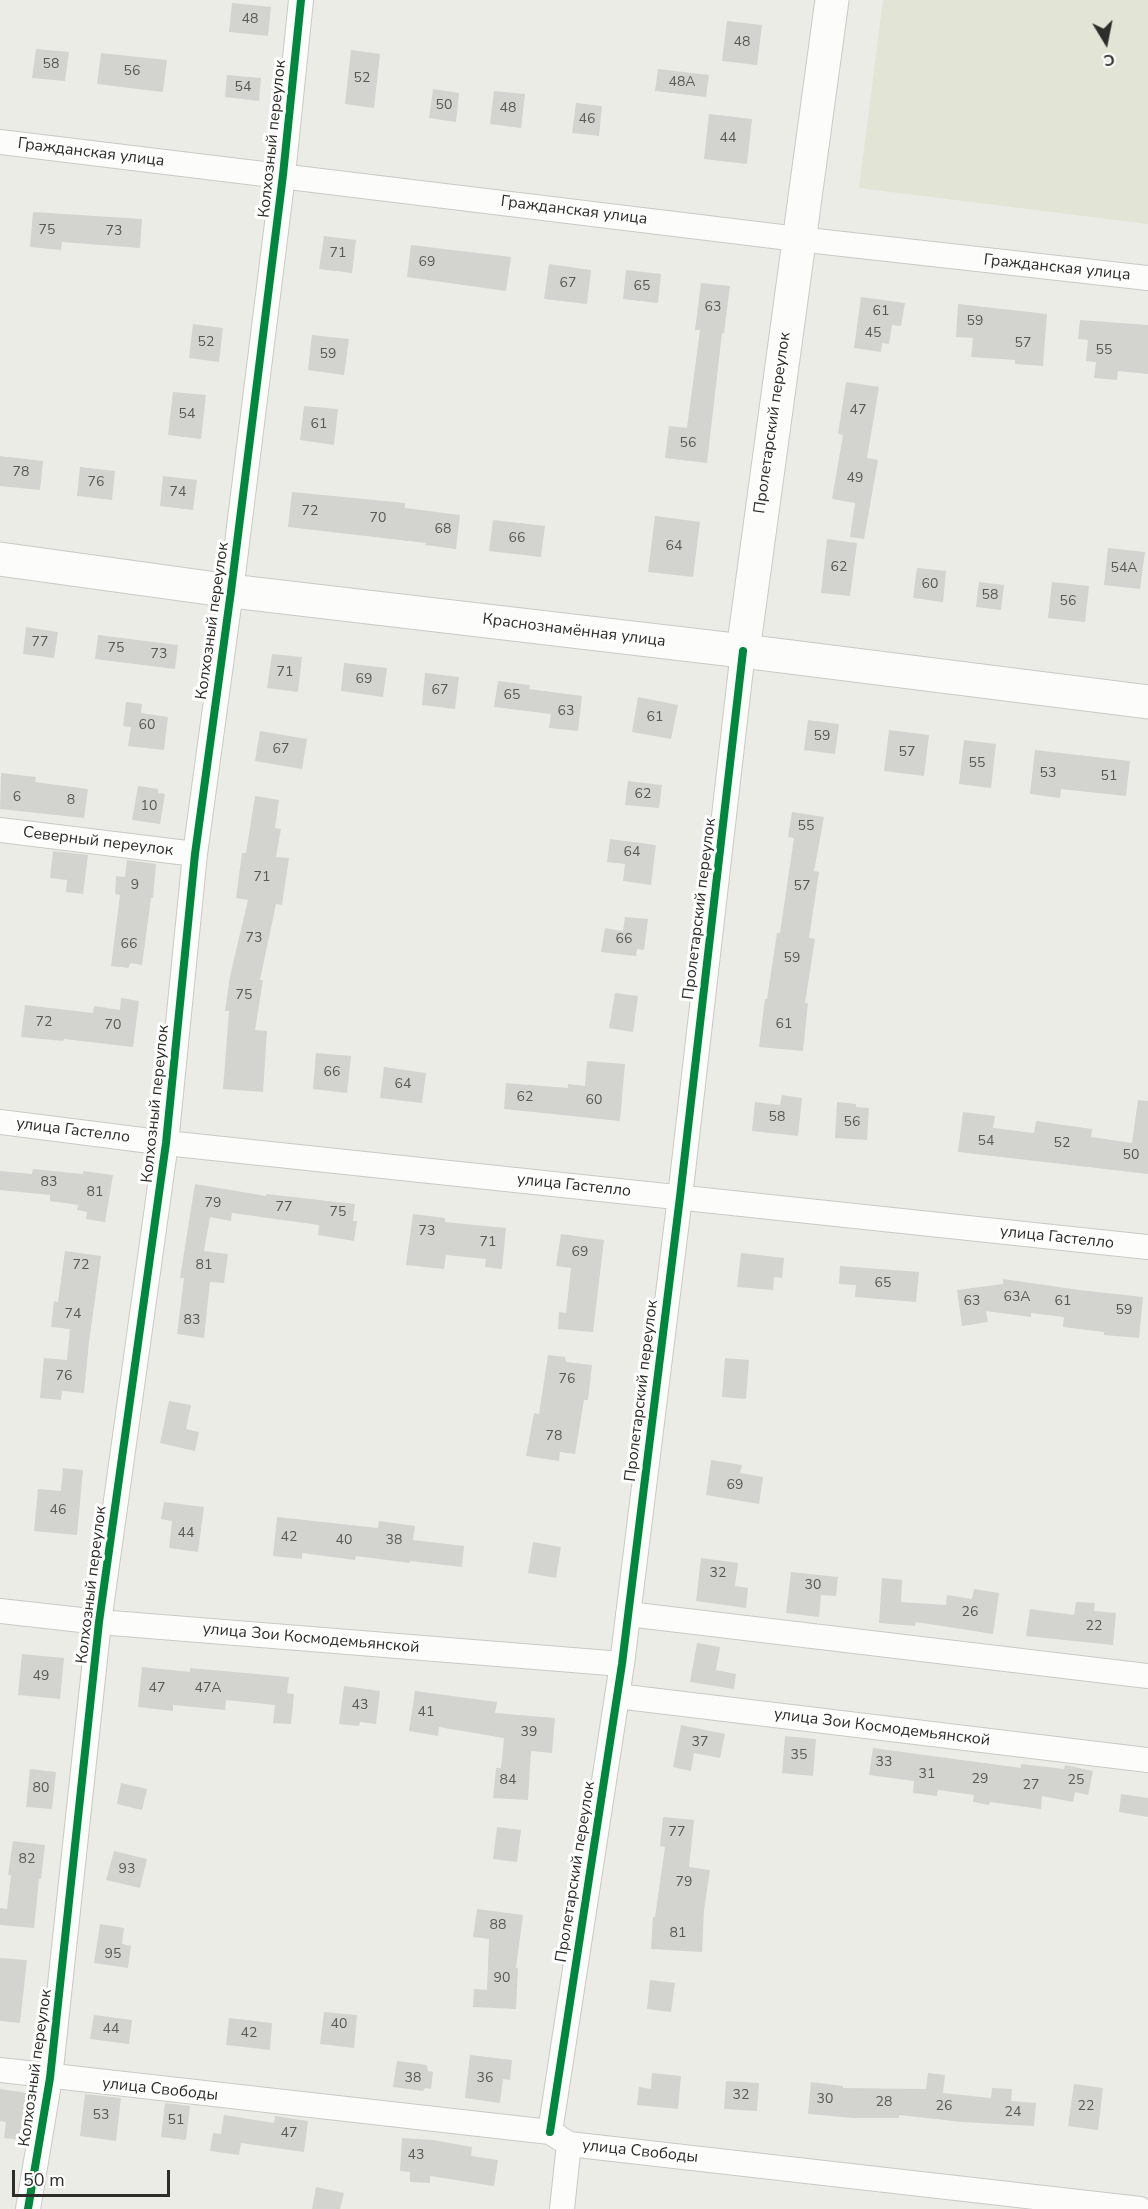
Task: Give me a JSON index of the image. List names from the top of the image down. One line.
{"streets":{"main road":["Пролетарский переулок","Краснознамённая улица"],"street":["Колхозный переулок","Гражданская улица","Северный переулок","улица Гастелло","улица Зои Космодемьянской","улица Свободы"]},"crossings":[["Колхозный переулок","Гражданская улица"],["Колхозный переулок","Краснознамённая улица"],["Колхозный переулок","Северный переулок"],["Колхозный переулок","улица Гастелло"],["Колхозный переулок","улица Зои Космодемьянской"],["Колхозный переулок","улица Свободы"],["Гражданская улица","Пролетарский переулок"],["Пролетарский переулок","Краснознамённая улица"],["Пролетарский переулок","улица Гастелло"],["Пролетарский переулок","улица Зои Космодемьянской"],["Пролетарский переулок","улица Свободы"]],"house_numbers":["48","48","58","56","52","48А","54","50","48","46","44","75","73","71","69","67","65","63","61","59","45","52","57","55","59","47","54","61","56","78","49","76","74","72","70","68","66","64","62","54А","60","58","56","77","75","73","71","69","67","65","63","61","60","59","67","57","55","53","51","62","6","8","10","55","64","71","9","57","73","66","66","59","75","72","61","70","66","64","62","60","58","56","54","52","50","83","81","79","77","75","73","71","69","72","81","65","63А","63","61","59","74","83","76","76","78","69","46","44","42","40","38","32","30","26","22","49","47","47А","43","41","39","37","35","33","31","29","84","25","27","80","77","82","93","79","88","81","95","90","40","44","42","38","36","32","30","28","26","22","24","53","51","47","43"],"scale_bar":"50 m","north":"bottom"}
